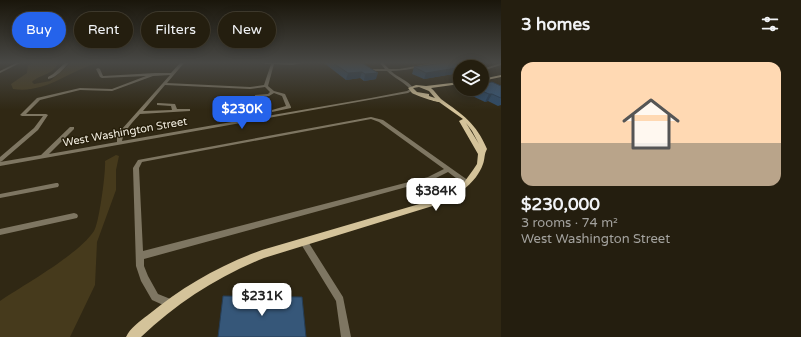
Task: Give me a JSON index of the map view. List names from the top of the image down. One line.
{"streets":{"street":["West Washington Street"]},"page":{"heading":"3 homes","chip":["Buy","Rent","Filters","New"],"list":[{"name":"$230,000","note":"3 rooms · 74 m² · West Washington Street"}],"price":["$230K","$384K","$231K"]}}
